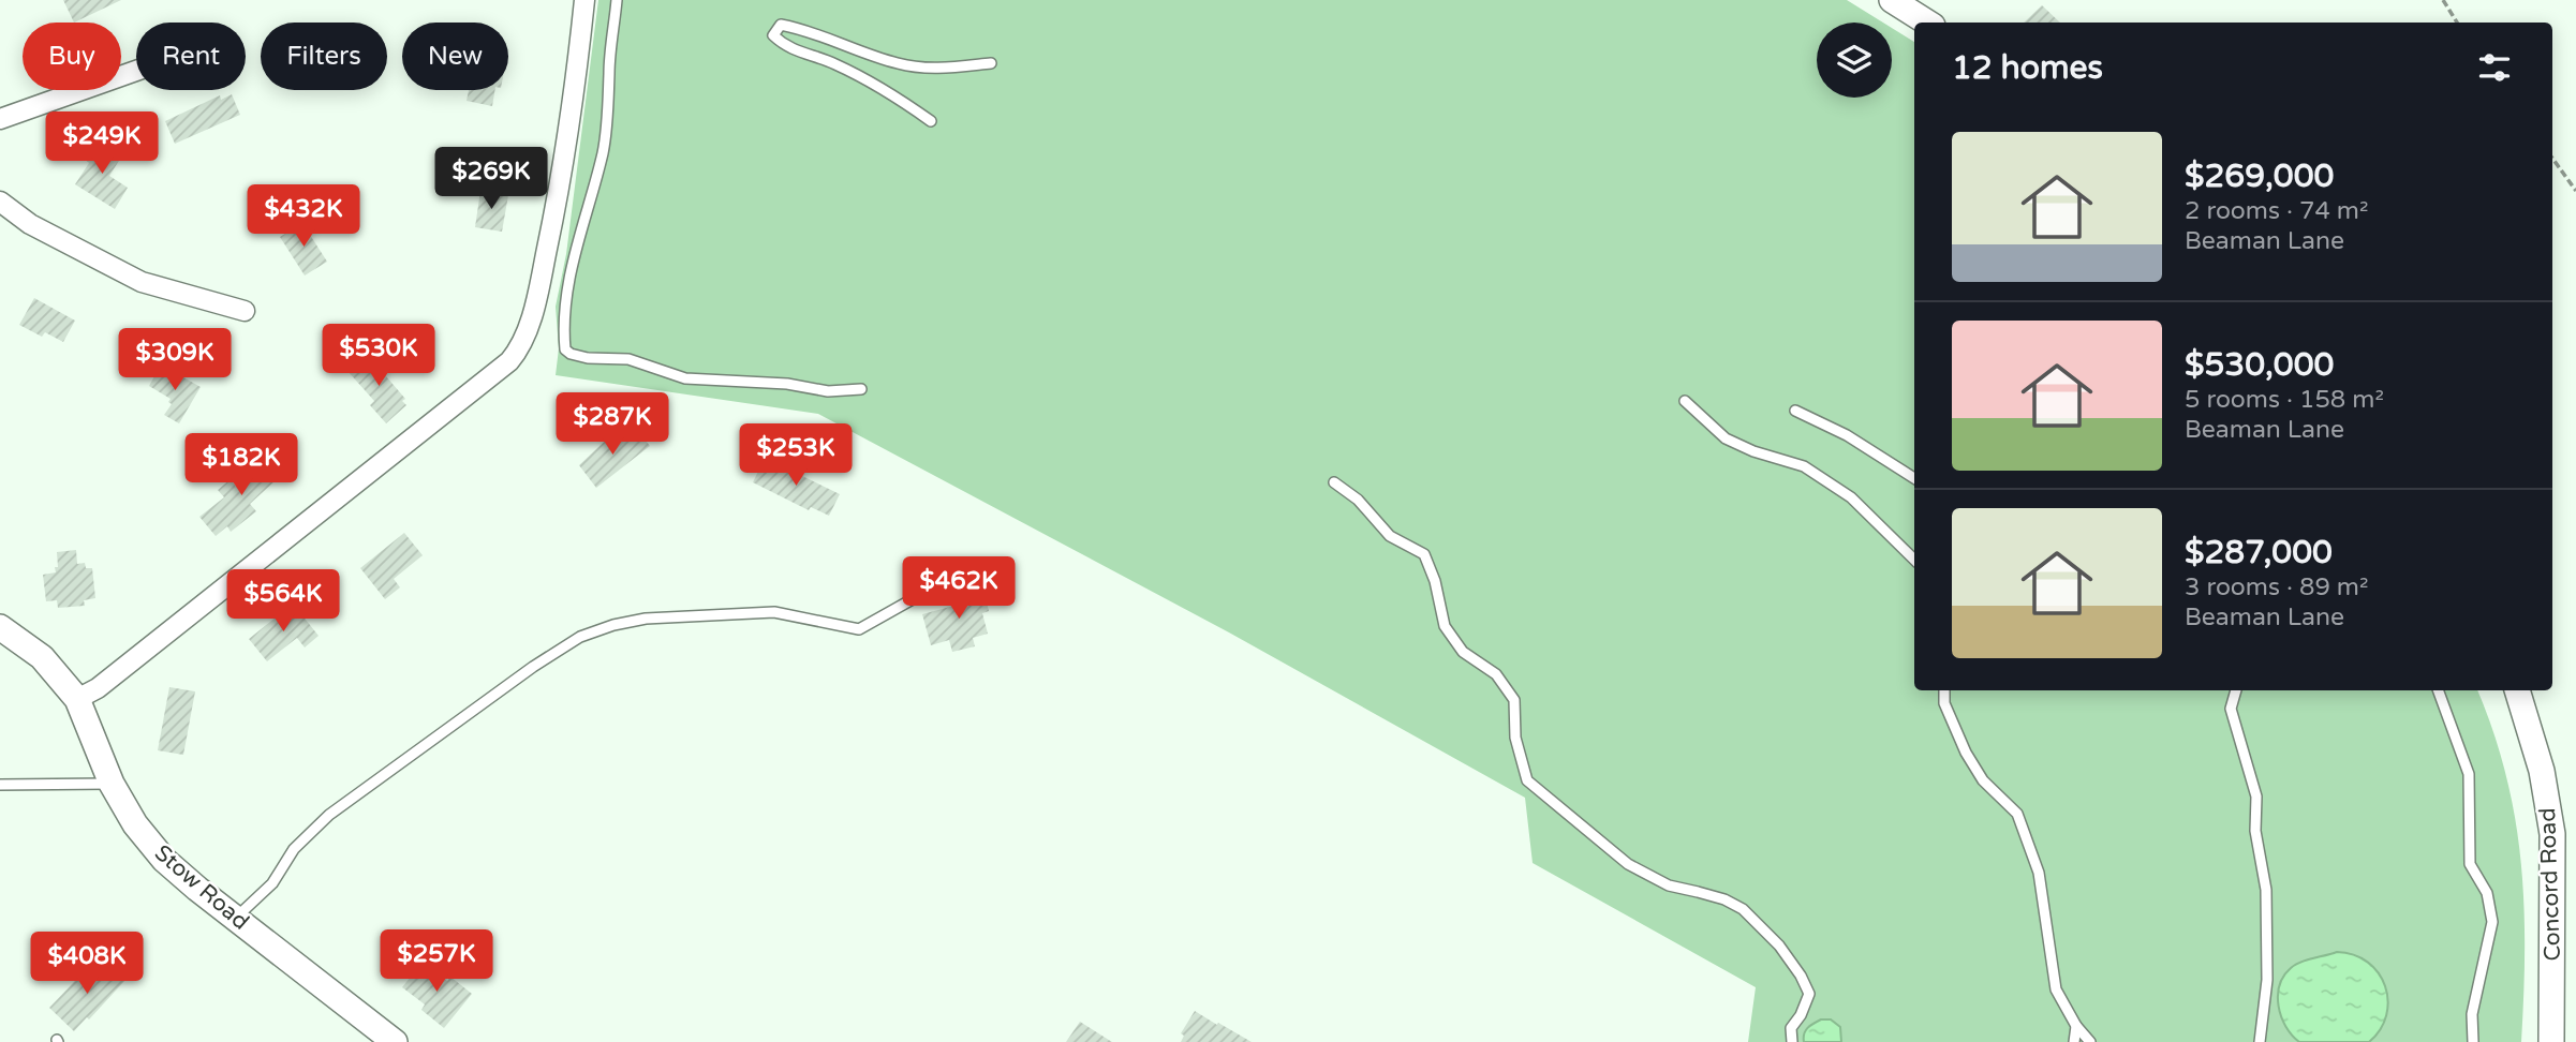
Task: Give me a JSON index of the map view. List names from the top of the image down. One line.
{"streets":{"street":["Concord Road","Stow Road"]},"page":{"chip":["Buy","Rent","Filters","New"],"heading":"12 homes","price":["$249K","$269K","$432K","$530K","$309K","$287K","$253K","$182K","$462K","$564K","$257K","$408K"],"list":[{"name":"$269,000","note":"2 rooms · 74 m² · Beaman Lane"},{"name":"$530,000","note":"5 rooms · 158 m² · Beaman Lane"},{"name":"$287,000","note":"3 rooms · 89 m² · Beaman Lane"}]}}
